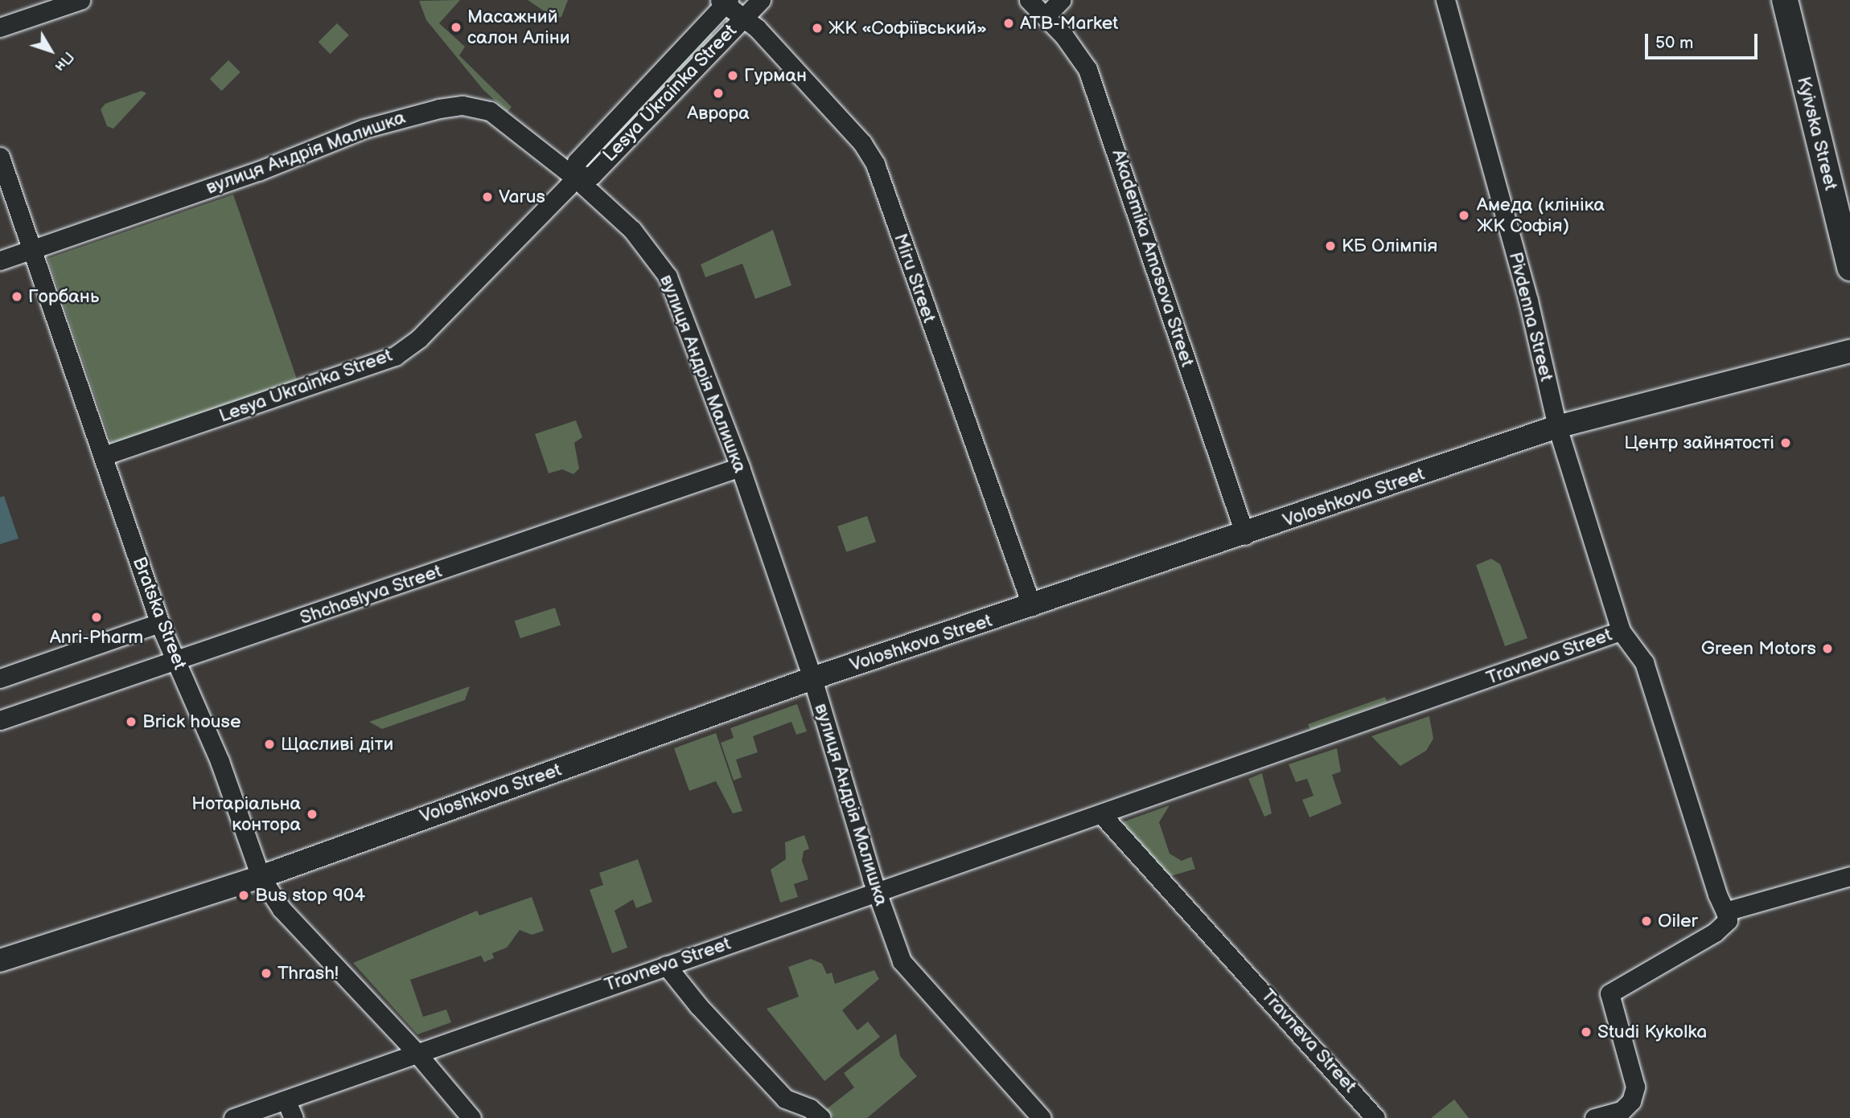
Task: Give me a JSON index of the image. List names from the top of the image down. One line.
{"streets":{"main road":["Kyivska Street"],"street":["Lesya Ukrainka Street","вулиця Андрія Малишка","Akademika Amosova Street","Miru Street","Pivdenna Street","Voloshkova Street","Shchaslyva Street","Bratska Street","Travneva Street"]},"crossings":[["Lesya Ukrainka Street","вулиця Андрія Малишка"],["Lesya Ukrainka Street","Miru Street"],["Lesya Ukrainka Street","Bratska Street"],["вулиця Андрія Малишка","Voloshkova Street"],["вулиця Андрія Малишка","Shchaslyva Street"],["вулиця Андрія Малишка","Bratska Street"],["вулиця Андрія Малишка","Travneva Street"],["Akademika Amosova Street","Voloshkova Street"],["Miru Street","Voloshkova Street"],["Pivdenna Street","Voloshkova Street"],["Pivdenna Street","Travneva Street"],["Voloshkova Street","Bratska Street"],["Shchaslyva Street","Bratska Street"],["Bratska Street","Travneva Street"]],"places":["ATB-Market","Масажний салон Аліни","ЖК «Софіївський»","Гурман","Аврора","Varus","Амеда (клініка ЖК Софія)","КБ Олімпія","Горбань","Центр зайнятості","Anri-Pharm","Green Motors","Brick house","Щасливі діти","Нотаріальна контора","Bus stop 904","Oiler","Thrash!","Studi Kykolka"],"scale_bar":"50 m","north":"bottom right"}
